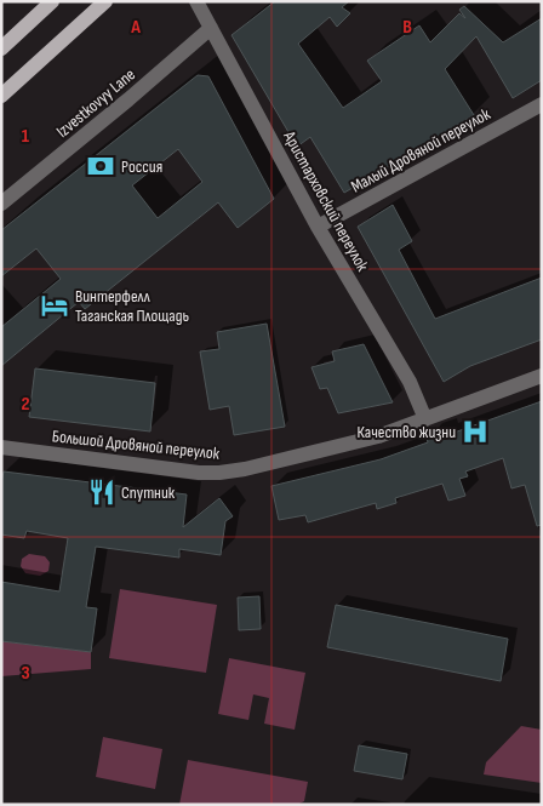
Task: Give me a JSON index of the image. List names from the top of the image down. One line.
{"streets":{"street":["Izvestkovyy Lane","Малый Дровяной переулок","Аристарховский переулок","Большой Дровяной переулок"]},"crossings":[["Izvestkovyy Lane","Аристарховский переулок"],["Малый Дровяной переулок","Аристарховский переулок"],["Аристарховский переулок","Большой Дровяной переулок"]],"places":{"bank":["Россия"],"hotel":["Винтерфелл Таганская Площадь"],"hospital":["Качество жизни"],"restaurant":["Спутник"]},"grid":{"columns":["A","B"],"rows":["1","2","3"]}}
